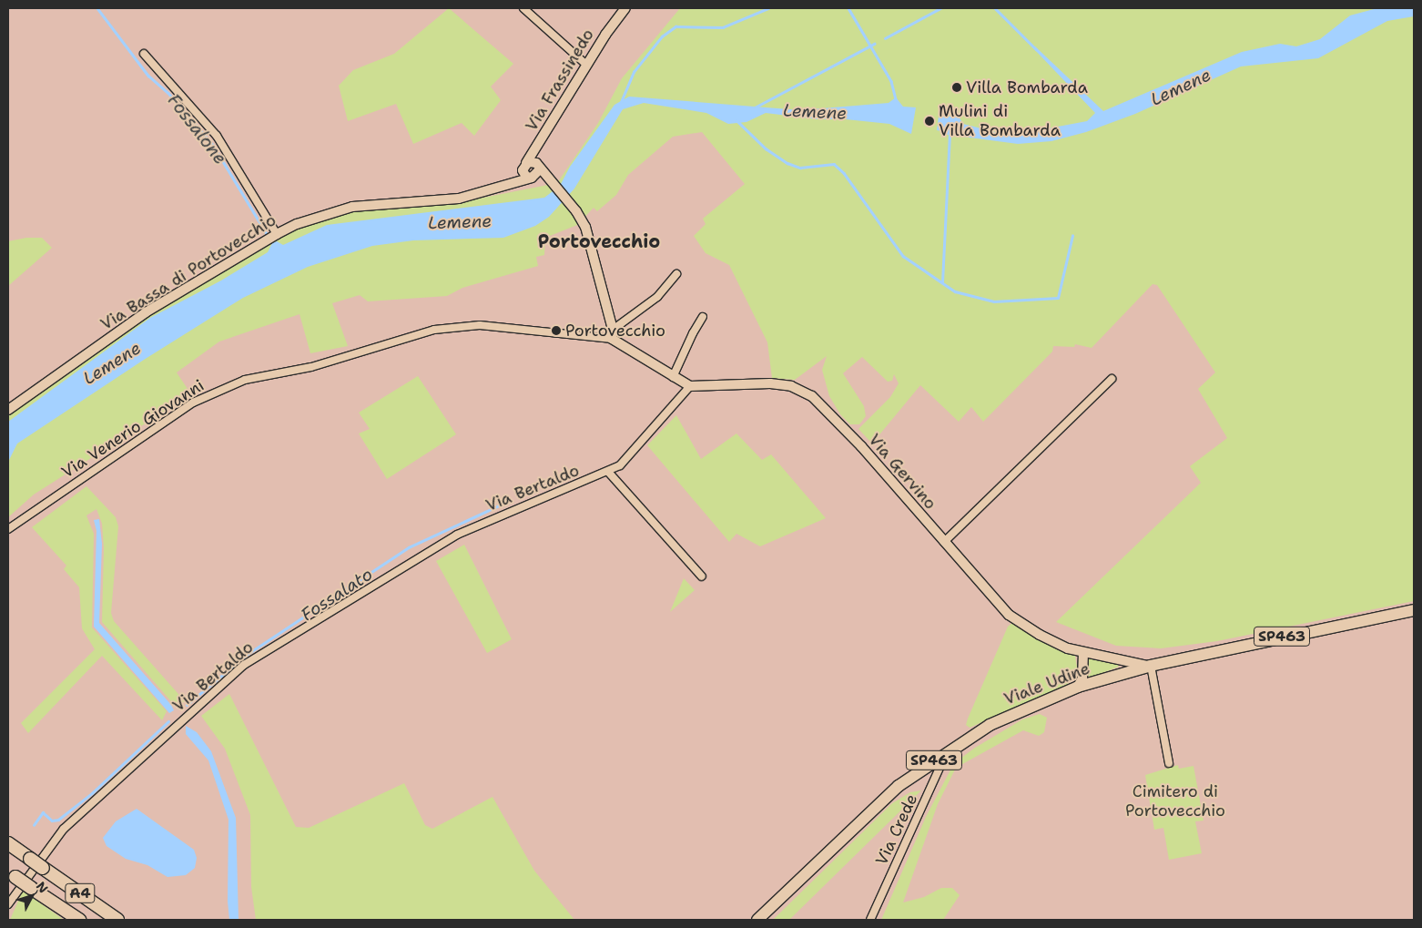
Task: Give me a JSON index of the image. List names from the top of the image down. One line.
{"streets":{"highway":["A4"],"main road":["SP463","Viale Udine"],"street":["Via Frassinedo","Via Bassa di Portovecchio","Via Venerio Giovanni","Via Gervino","Via Bertaldo","Via Crede"]},"crossings":[["Via Frassinedo","Via Bassa di Portovecchio"],["Via Venerio Giovanni","Via Gervino"],["Via Gervino","Via Bertaldo"],["Via Gervino","Viale Udine"],["Viale Udine","Via Crede"]],"districts":["Portovecchio"],"water":["Lemene","Fossalone","Fossalato"],"parks":["Cimitero di Portovecchio"],"places":["Villa Bombarda","Mulini di Villa Bombarda","Portovecchio"],"north":"top right"}
